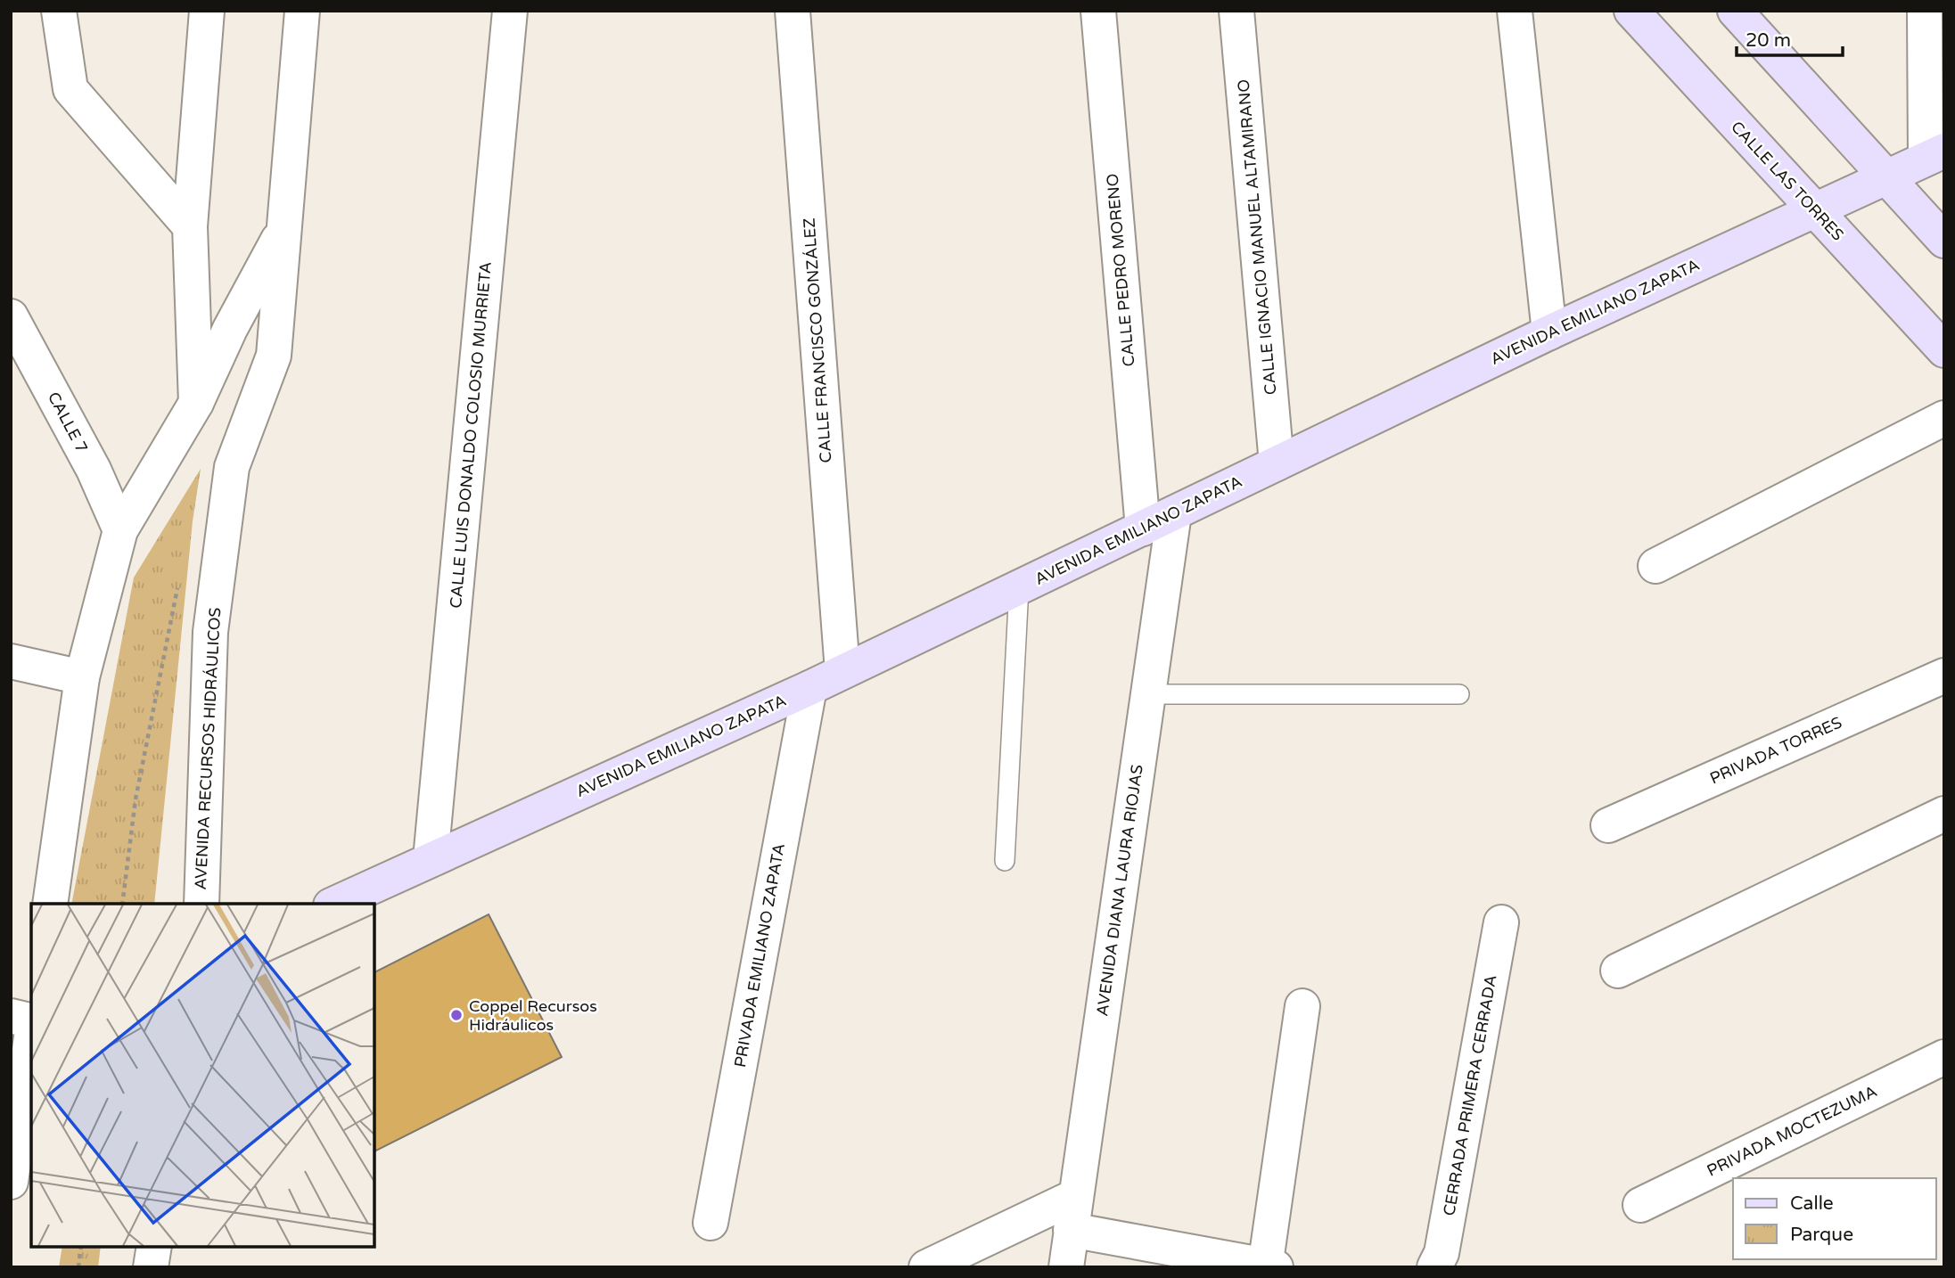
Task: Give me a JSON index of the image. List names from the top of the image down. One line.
{"streets":{"main road":["CALLE LAS TORRES","AVENIDA EMILIANO ZAPATA"],"street":["CALLE IGNACIO MANUEL ALTAMIRANO","CALLE PEDRO MORENO","CALLE FRANCISCO GONZÁLEZ","CALLE 7","CALLE LUIS DONALDO COLOSIO MURRIETA","AVENIDA RECURSOS HIDRÁULICOS","PRIVADA TORRES","AVENIDA DIANA LAURA RIOJAS","PRIVADA EMILIANO ZAPATA","CERRADA PRIMERA CERRADA","PRIVADA MOCTEZUMA"]},"crossings":[["CALLE LAS TORRES","AVENIDA EMILIANO ZAPATA"],["CALLE IGNACIO MANUEL ALTAMIRANO","AVENIDA EMILIANO ZAPATA"],["CALLE PEDRO MORENO","AVENIDA EMILIANO ZAPATA"],["AVENIDA EMILIANO ZAPATA","CALLE FRANCISCO GONZÁLEZ"],["AVENIDA EMILIANO ZAPATA","CALLE LUIS DONALDO COLOSIO MURRIETA"],["AVENIDA EMILIANO ZAPATA","AVENIDA DIANA LAURA RIOJAS"],["AVENIDA EMILIANO ZAPATA","PRIVADA EMILIANO ZAPATA"],["CALLE 7","AVENIDA RECURSOS HIDRÁULICOS"]],"places":["Coppel Recursos Hidráulicos"],"legend":["Calle","Parque"],"scale_bar":"20 m"}
